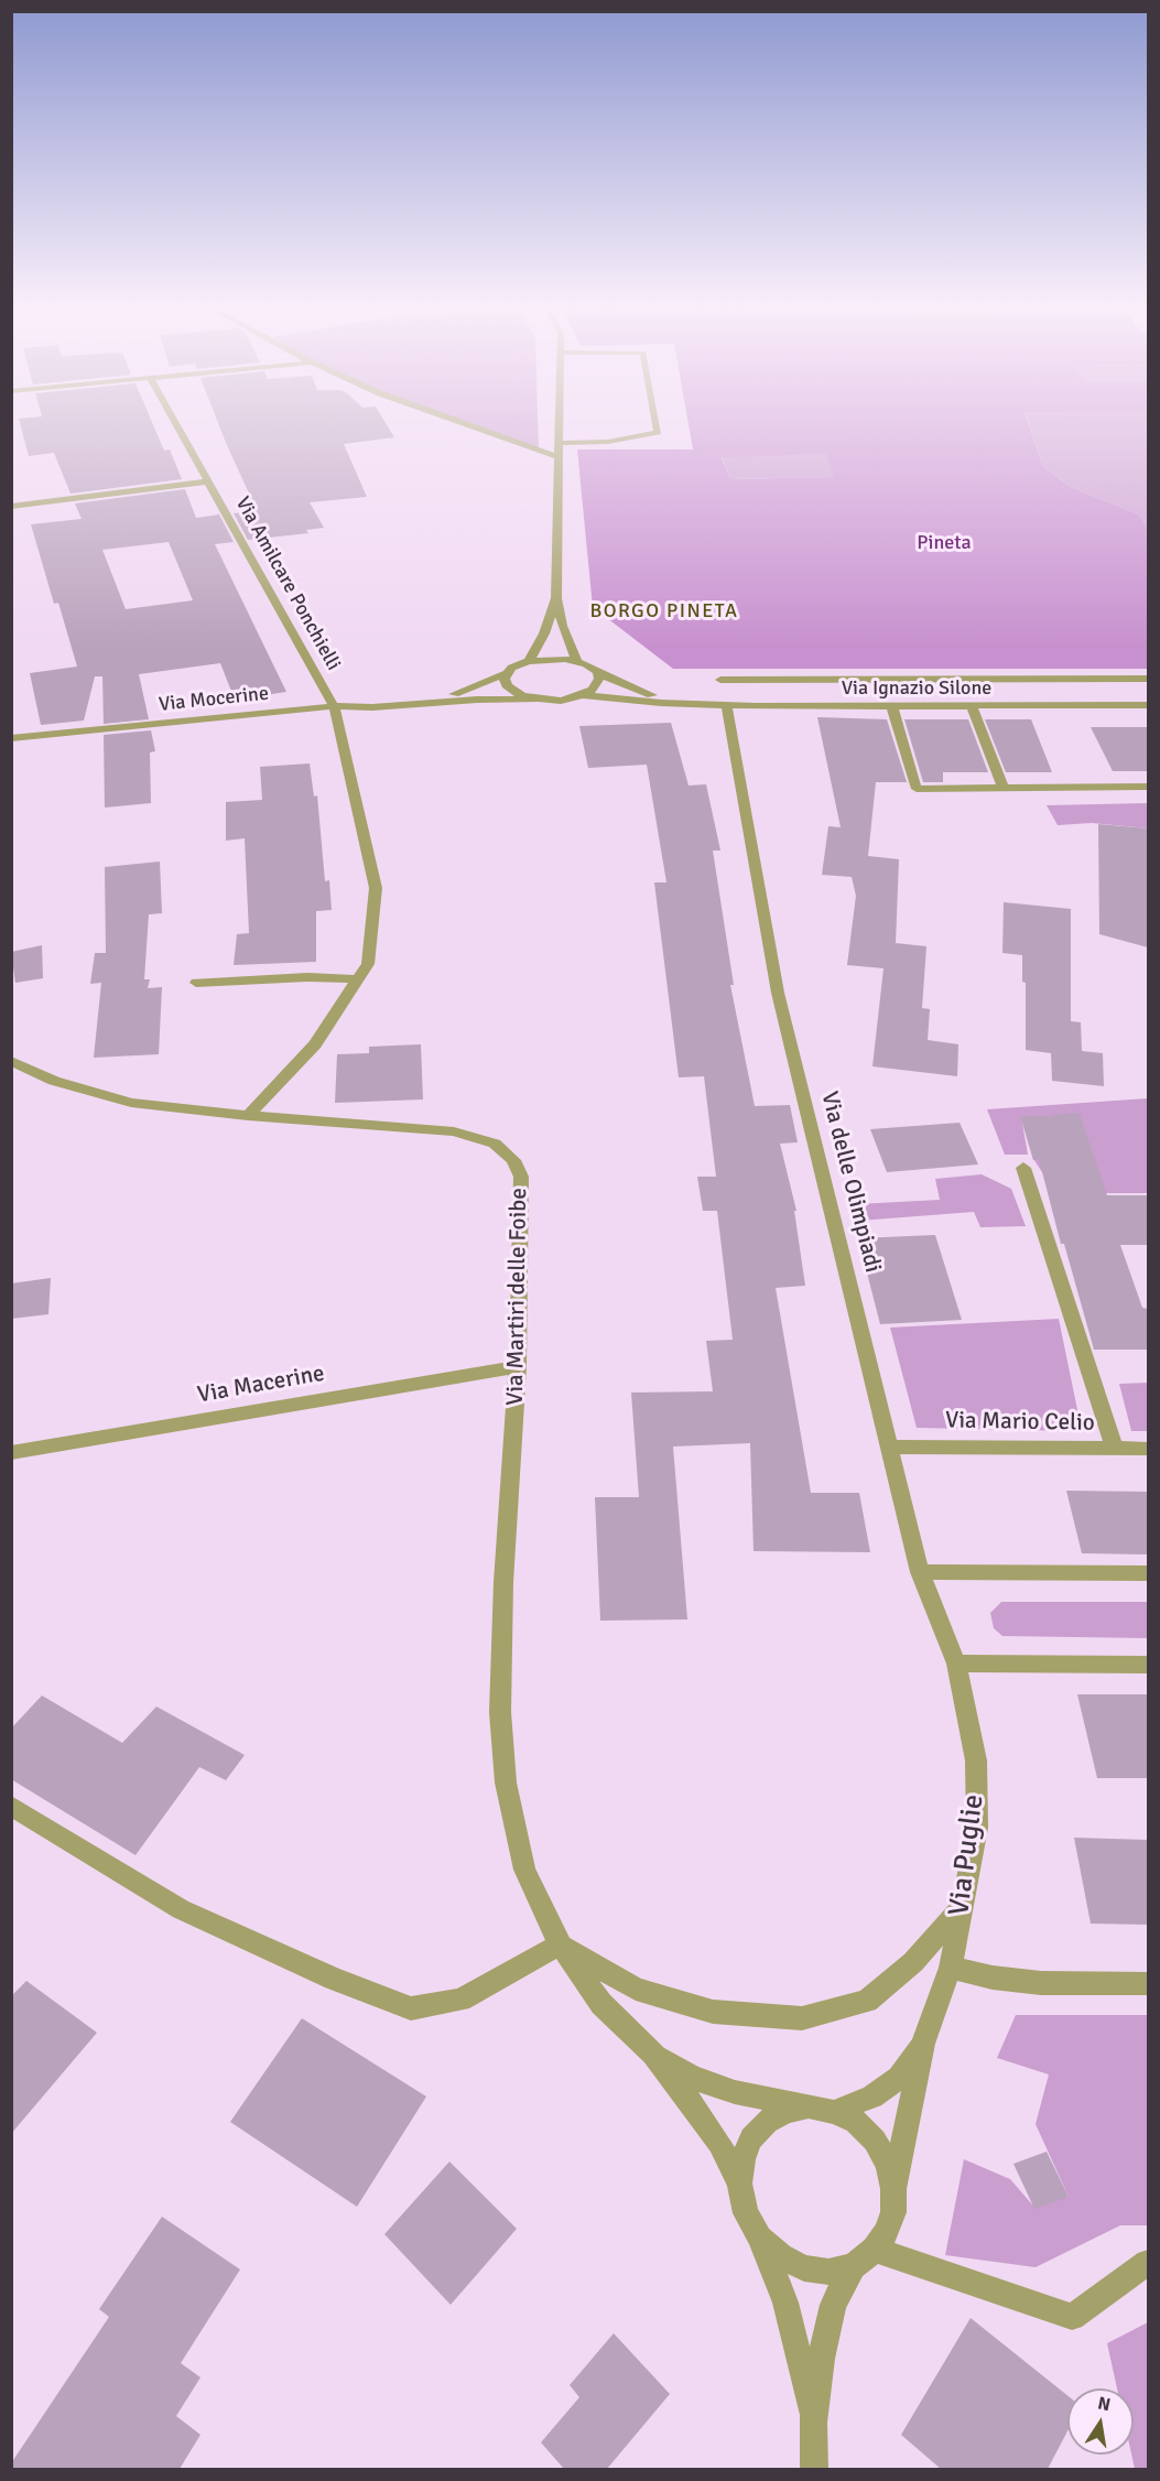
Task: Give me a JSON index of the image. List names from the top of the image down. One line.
{"streets":{"street":["Via Amilcare Ponchielli","Via Ignazio Silone","Via Mocerine","Via delle Olimpiadi","Via Martiri delle Foibe","Via Macerine","Via Mario Celio","Via Puglie"]},"crossings":[["Via Amilcare Ponchielli","Via Mocerine"],["Via Amilcare Ponchielli","Via Martiri delle Foibe"],["Via Ignazio Silone","Via Mocerine"],["Via Ignazio Silone","Via delle Olimpiadi"],["Via delle Olimpiadi","Via Mario Celio"],["Via delle Olimpiadi","Via Puglie"],["Via Martiri delle Foibe","Via Macerine"],["Via Martiri delle Foibe","Via Puglie"]],"districts":["BORGO PINETA"],"parks":["Pineta"],"north":"top"}
